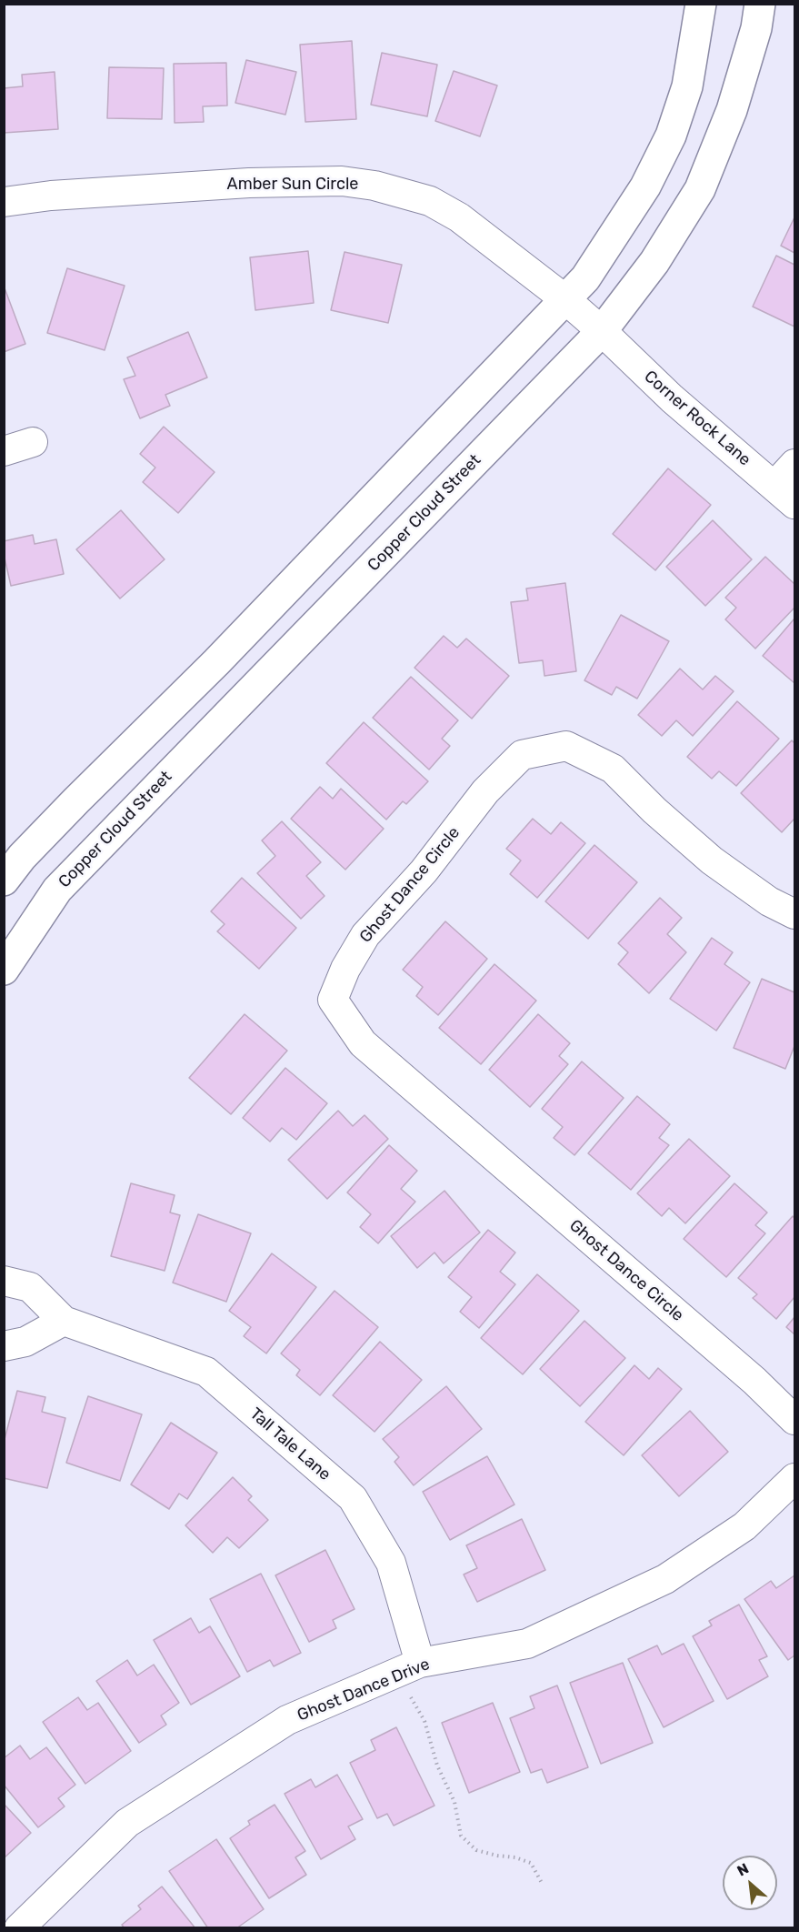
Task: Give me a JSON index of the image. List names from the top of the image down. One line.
{"streets":{"street":["Amber Sun Circle","Corner Rock Lane","Copper Cloud Street","Ghost Dance Circle","Tall Tale Lane","Ghost Dance Drive"]},"crossings":[["Amber Sun Circle","Corner Rock Lane"],["Amber Sun Circle","Copper Cloud Street"],["Corner Rock Lane","Copper Cloud Street"],["Tall Tale Lane","Ghost Dance Drive"]],"north":"top left"}
